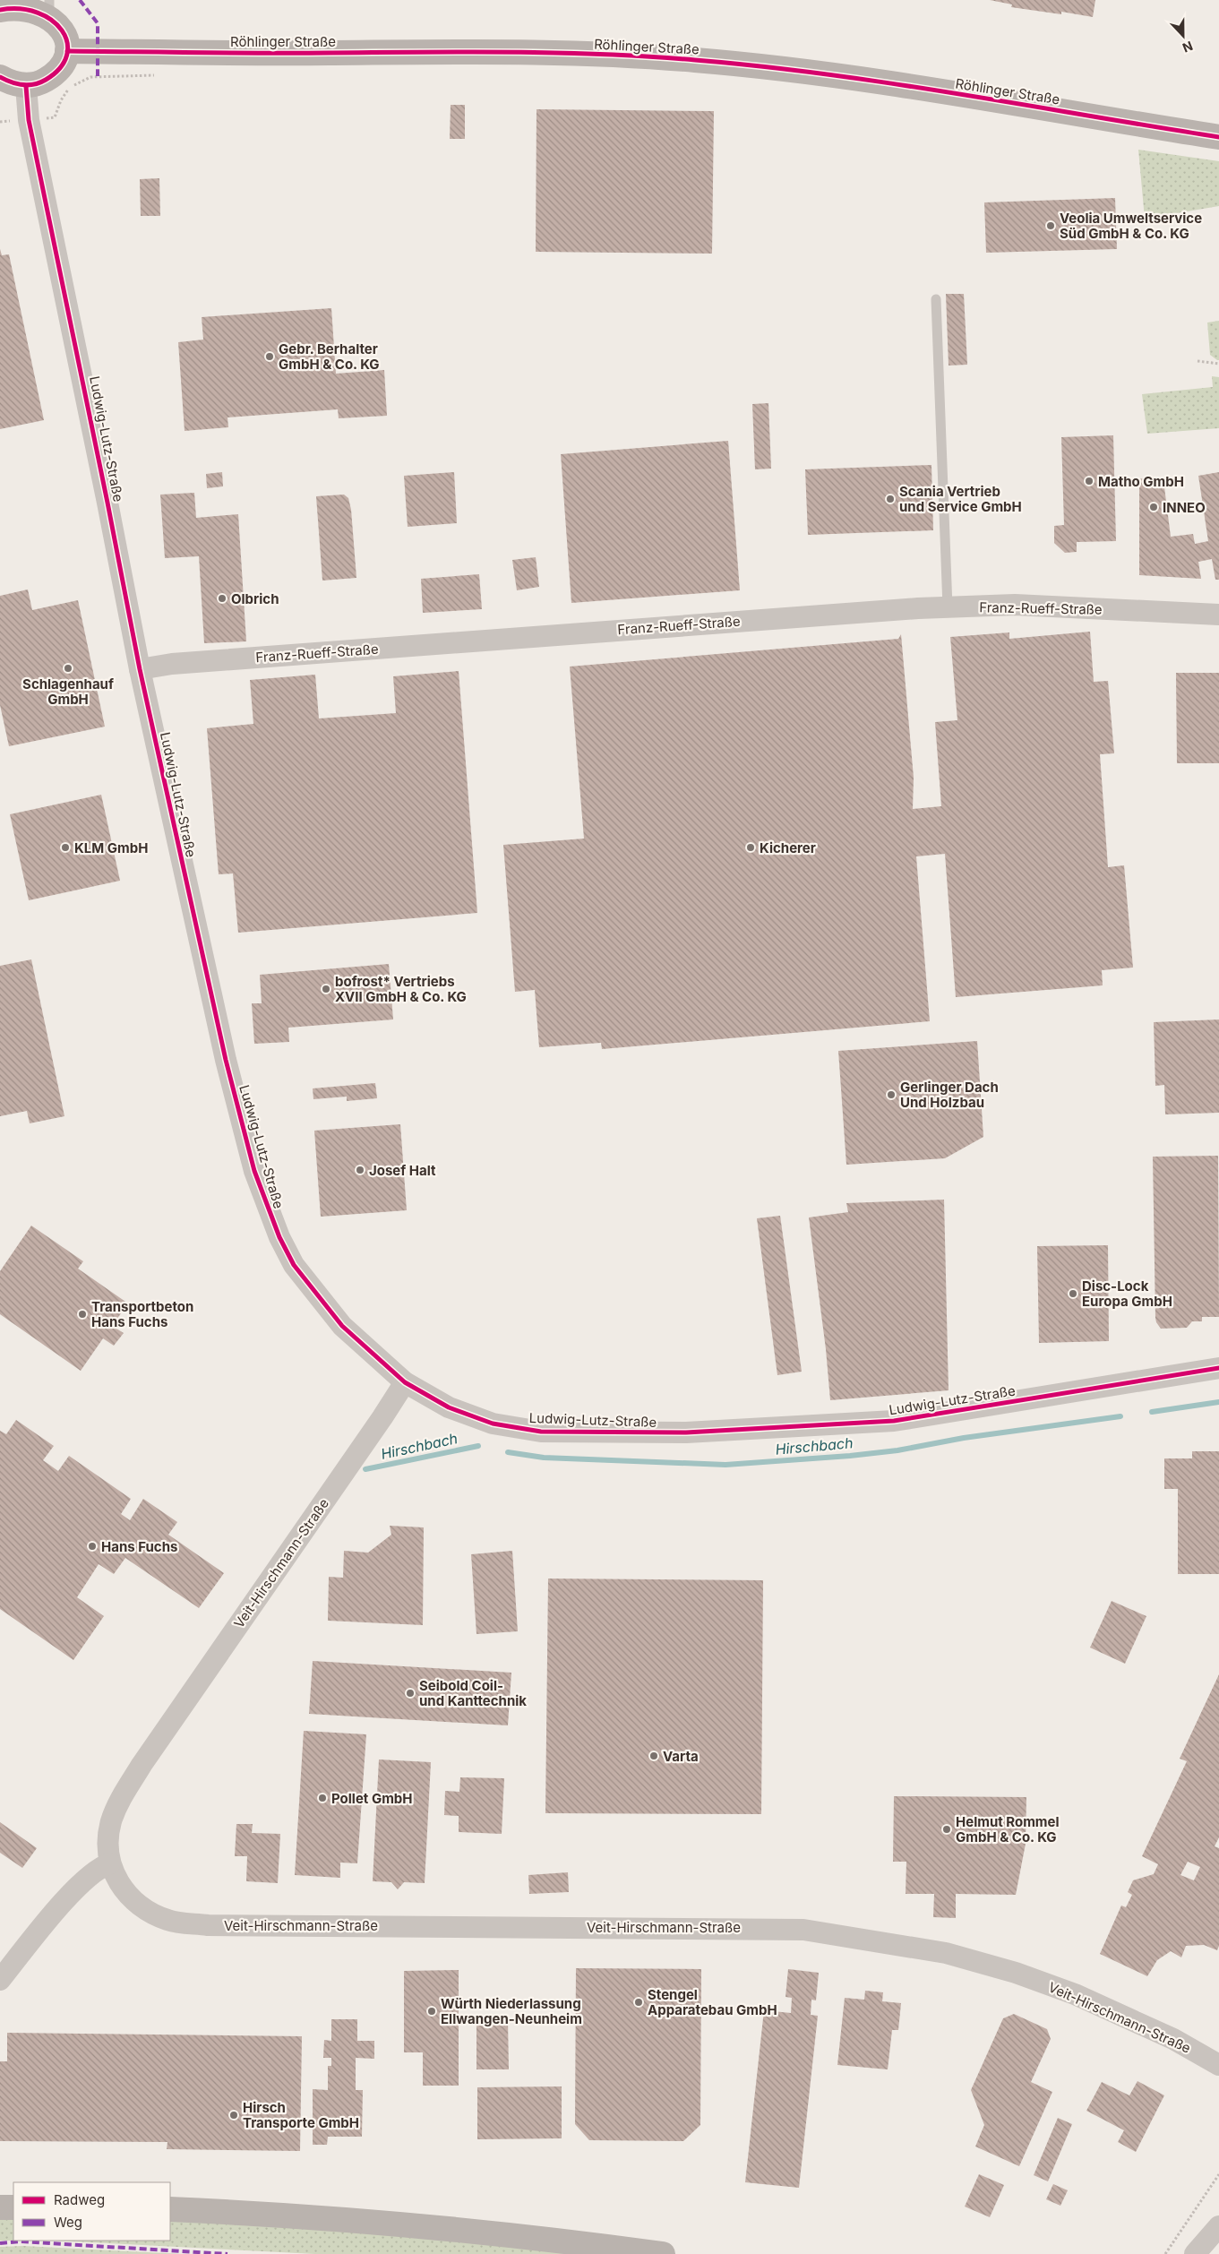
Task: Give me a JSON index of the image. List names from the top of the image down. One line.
{"streets":{"street":["Röhlinger Straße","Ludwig-Lutz-Straße","Franz-Rueff-Straße","Veit-Hirschmann-Straße"]},"crossings":[["Ludwig-Lutz-Straße","Franz-Rueff-Straße"],["Ludwig-Lutz-Straße","Veit-Hirschmann-Straße"]],"water":["Hirschbach"],"places":["Veolia Umweltservice Süd GmbH & Co. KG","Gebr. Berhalter GmbH & Co. KG","Matho GmbH","Scania Vertrieb und Service GmbH","INNEO","Olbrich","Schlagenhauf GmbH","KLM GmbH","Kicherer","bofrost* Vertriebs XVII GmbH & Co. KG","Gerlinger Dach Und Holzbau","Josef Halt","Disc-Lock Europa GmbH","Transportbeton Hans Fuchs","Hans Fuchs","Seibold Coil- und Kanttechnik","Varta","Pollet GmbH","Helmut Rommel GmbH & Co. KG","Stengel Apparatebau GmbH","Würth Niederlassung Ellwangen-Neunheim","Hirsch Transporte GmbH"],"legend":["Radweg","Weg"],"north":"bottom"}
